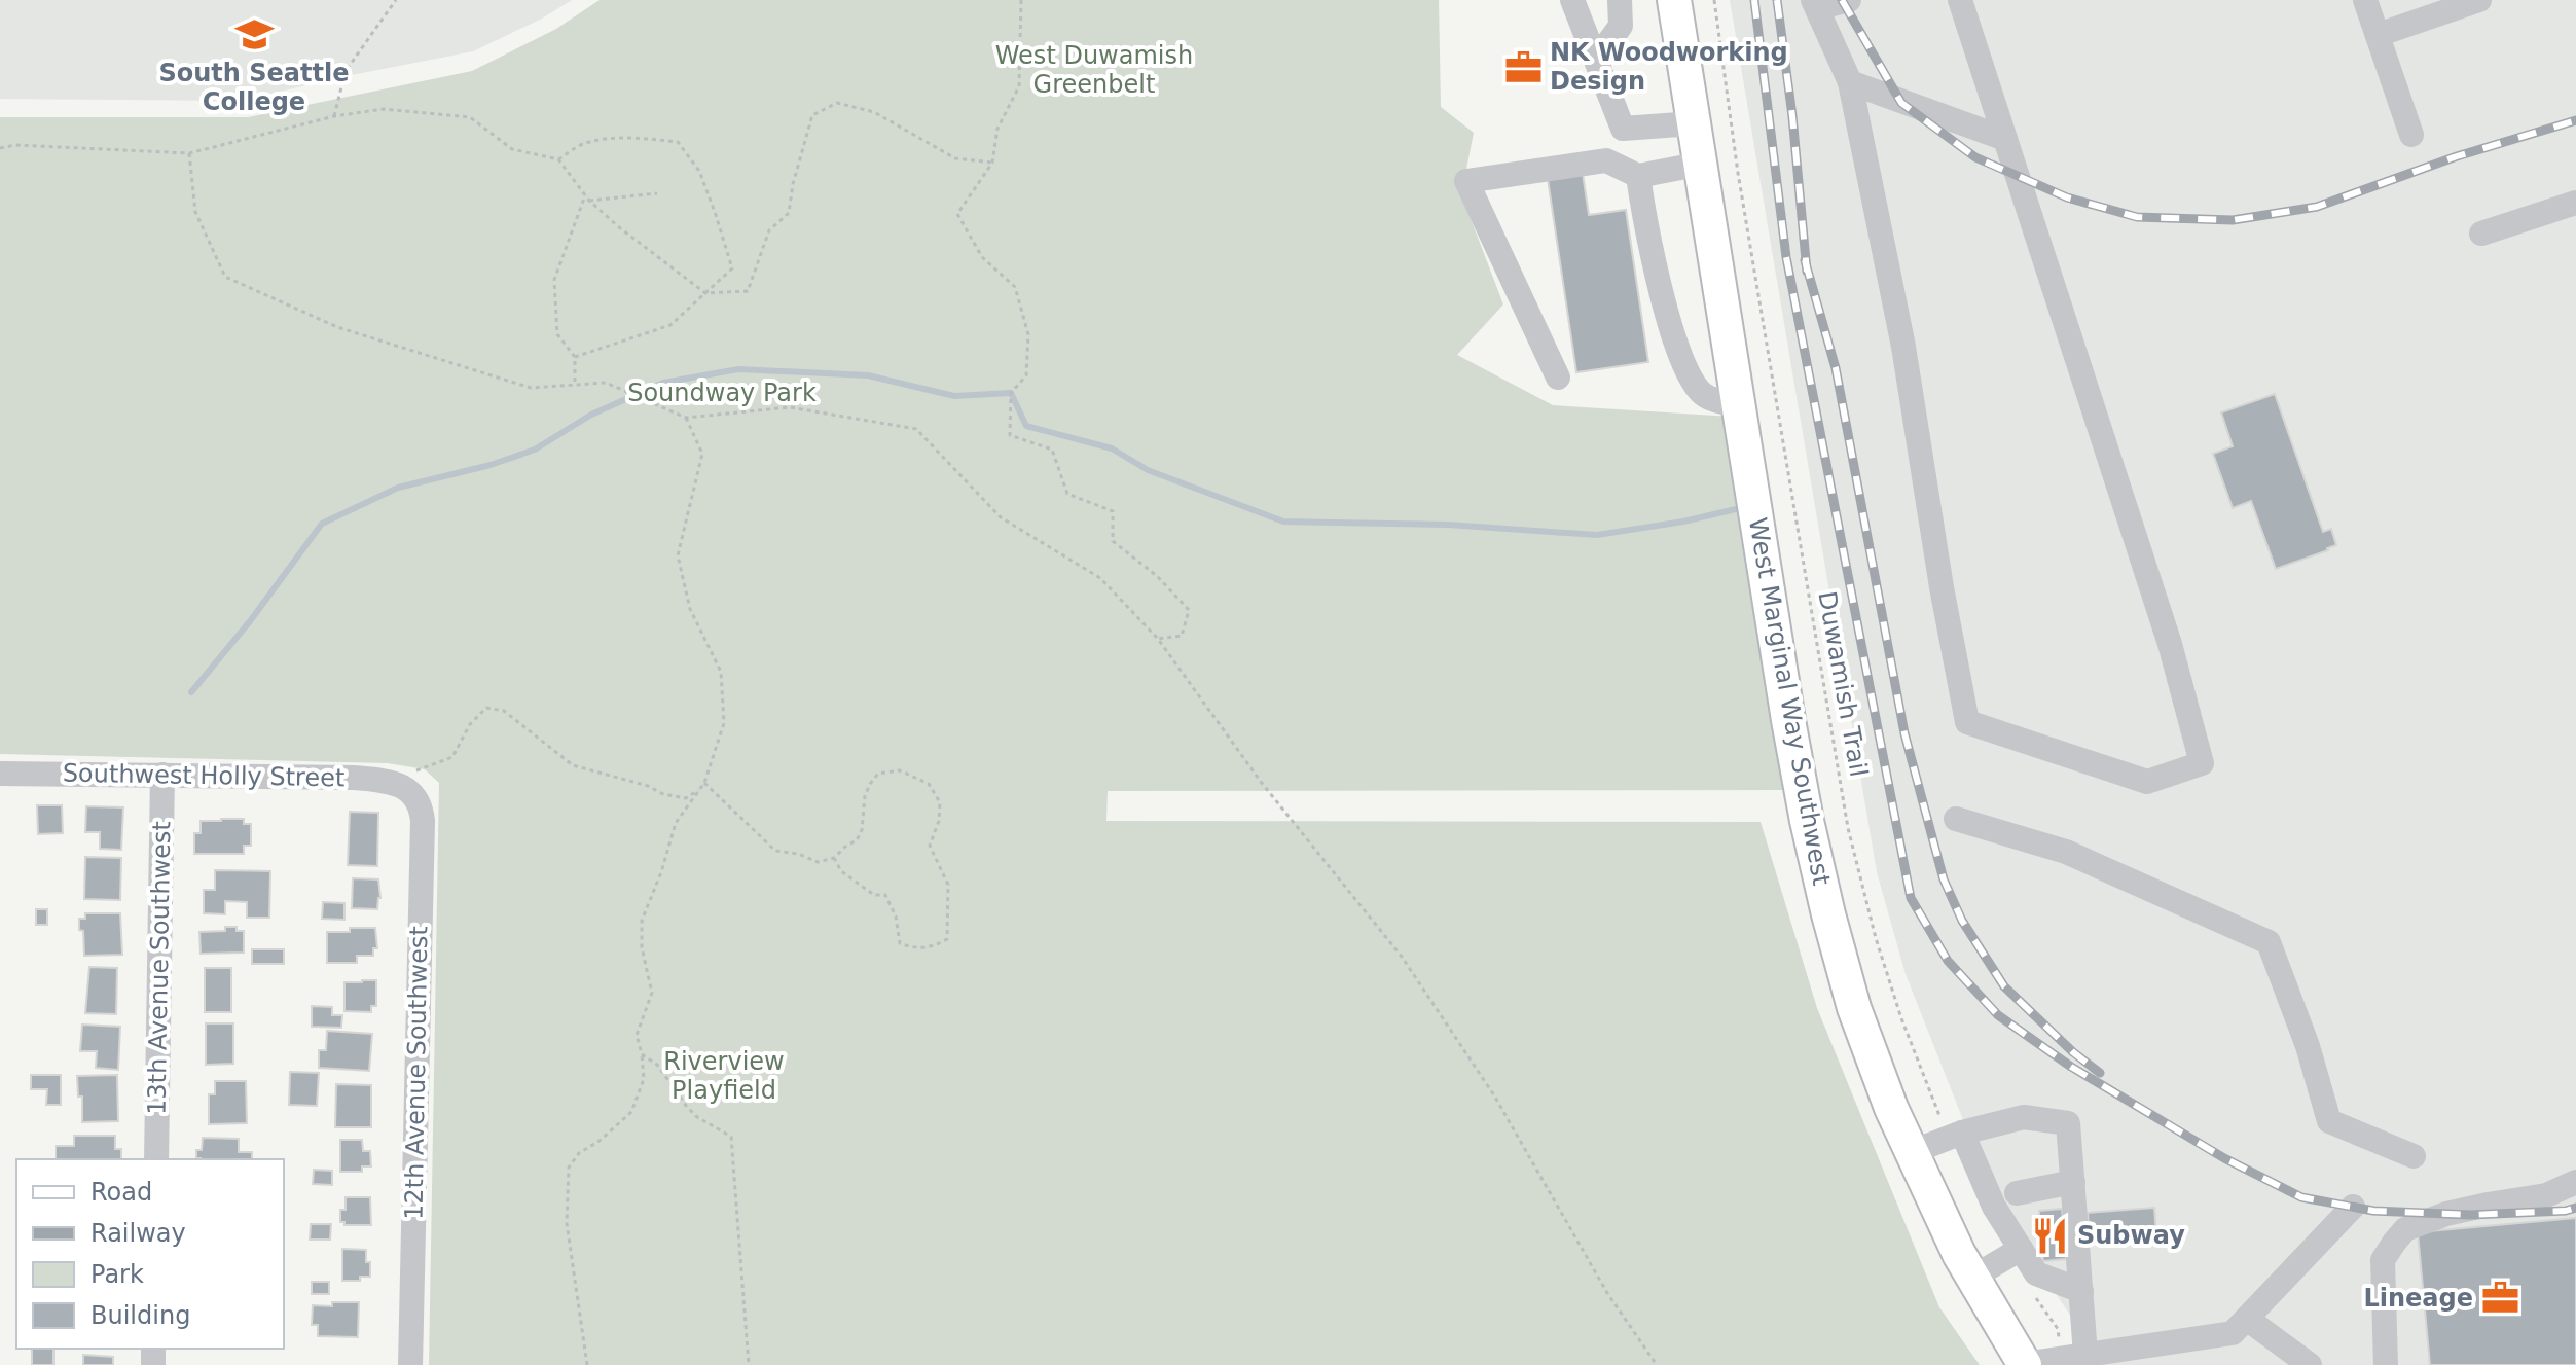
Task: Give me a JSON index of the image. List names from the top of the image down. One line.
{"streets":{"main road":["West Marginal Way Southwest"],"street":["Southwest Holly Street","13th Avenue Southwest","12th Avenue Southwest"],"path":["Duwamish Trail"]},"crossings":[["Southwest Holly Street","13th Avenue Southwest"],["Southwest Holly Street","12th Avenue Southwest"]],"parks":["West Duwamish Greenbelt","Soundway Park","Riverview Playfield"],"places":{"school or university":["South Seattle College"],"office":["NK Woodworking Design","Lineage"],"restaurant":["Subway"]},"legend":["Road","Railway","Park","Building"]}
